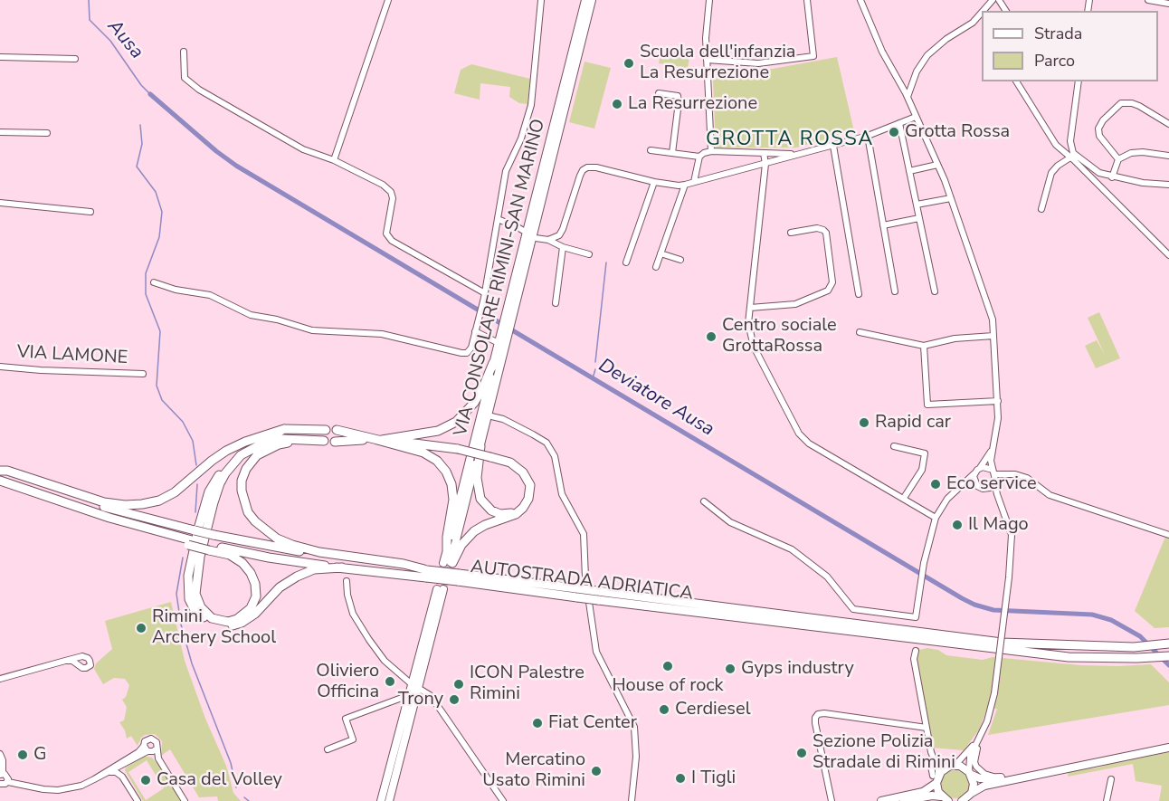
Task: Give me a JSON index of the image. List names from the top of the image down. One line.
{"streets":{"highway":["AUTOSTRADA ADRIATICA"],"main road":["VIA CONSOLARE RIMINI-SAN MARINO"],"street":["VIA LAMONE"]},"districts":["GROTTA ROSSA"],"water":["Ausa","Deviatore Ausa"],"places":["Scuola dell'infanzia La Resurrezione","La Resurrezione","Grotta Rossa","Centro sociale GrottaRossa","Rapid car","Eco service","Il Mago","Rimini Archery School","House of rock","Gyps industry","Oliviero Officina","ICON Palestre Rimini","Trony","Cerdiesel","Fiat Center","Sezione Polizia Stradale di Rimini","G","Mercatino Usato Rimini","I Tigli","Casa del Volley"],"legend":["Strada","Parco"]}
